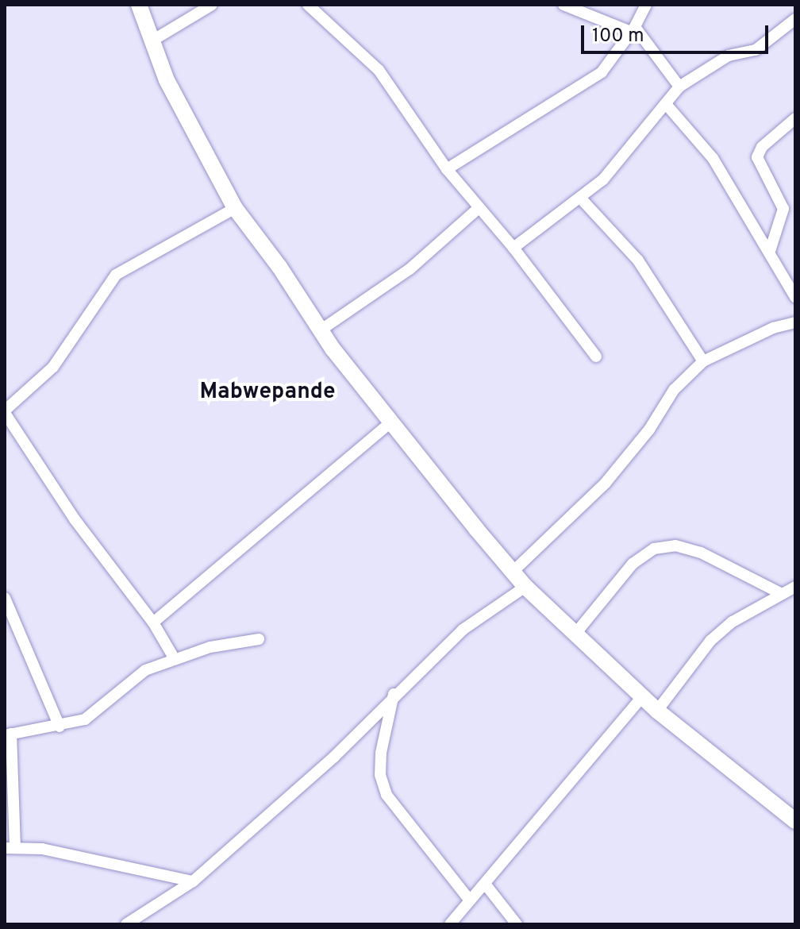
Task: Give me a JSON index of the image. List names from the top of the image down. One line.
{"districts":["Mabwepande"],"scale_bar":"100 m"}
